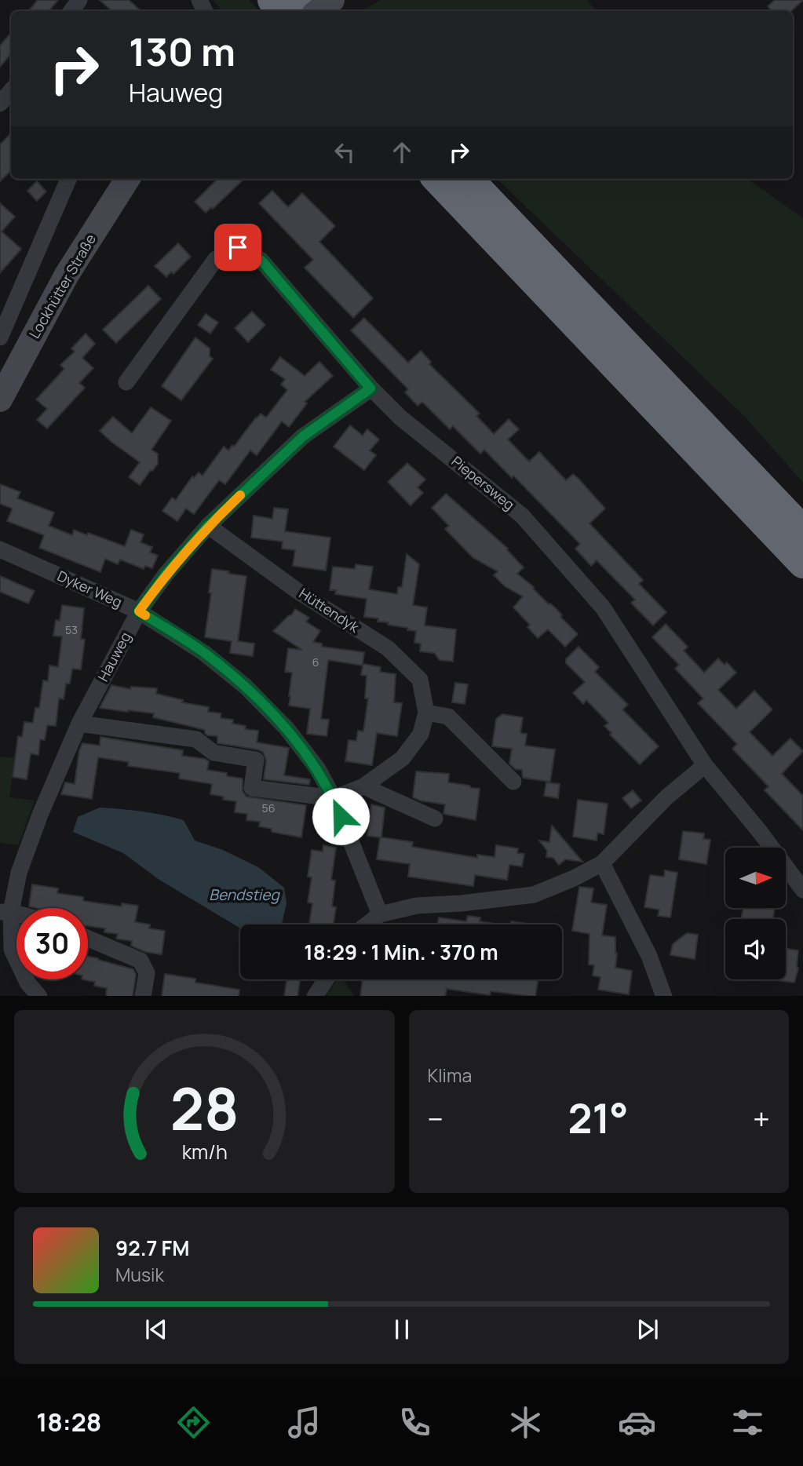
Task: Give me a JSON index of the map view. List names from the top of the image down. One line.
{"streets":{"street":["Lockhütter Straße","Piepersweg","Dyker Weg","Hüttendyk","Hauweg"]},"crossings":[["Piepersweg","Hauweg"],["Dyker Weg","Hüttendyk"],["Dyker Weg","Hauweg"],["Hüttendyk","Hauweg"]],"water":["Bendstieg"],"house_numbers":["53","6","56"],"north":"right","page":{"turn":["130 m","Hauweg"],"limit":"30","trip":"18:29 · 1 Min. · 370 m","tile":"Klima","heat":["−","21°","+"],"song":["92.7 FM","Musik"],"tabs":"18:28","gauge":["28","km/h"]}}
